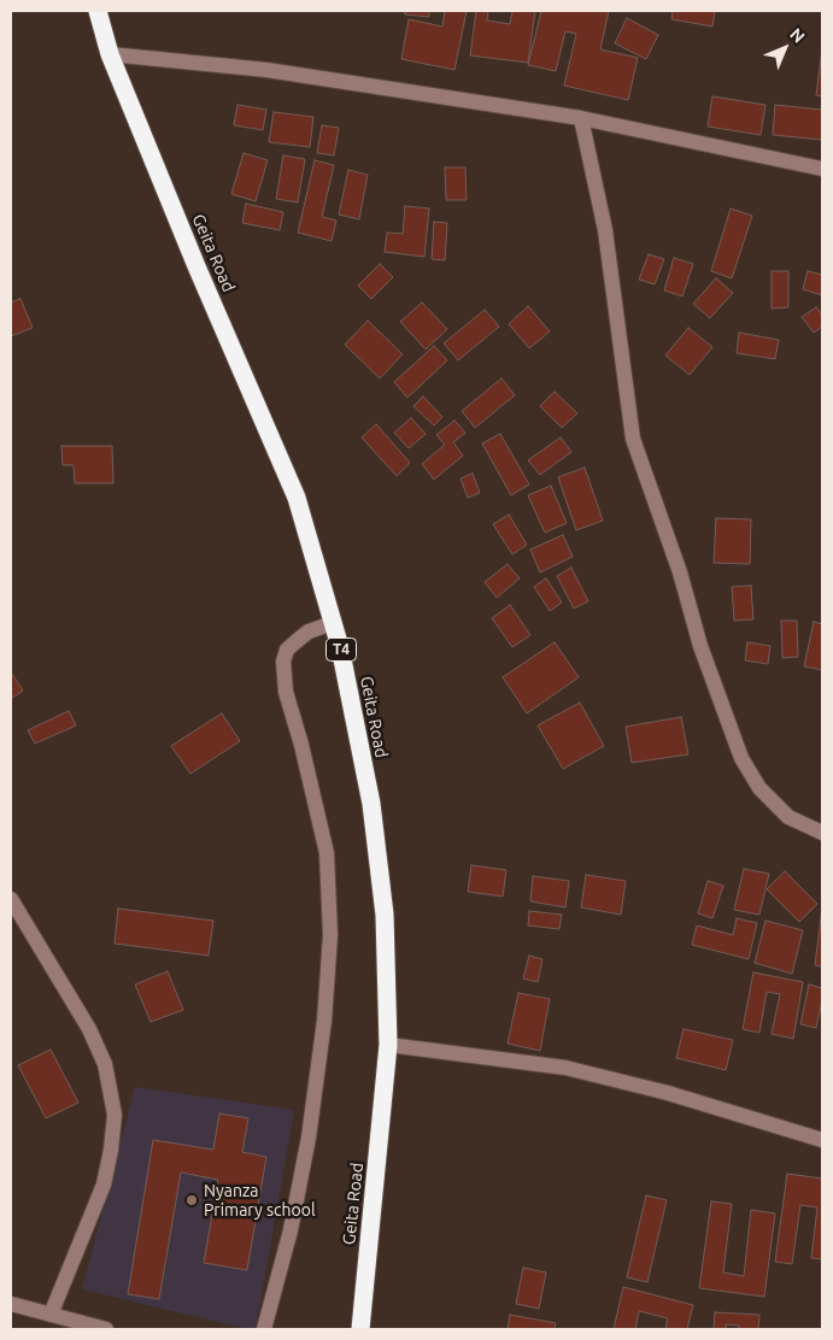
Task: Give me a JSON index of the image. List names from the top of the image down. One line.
{"streets":{"highway":["Geita Road","T4"]},"places":["Nyanza Primary school"],"north":"top right"}
